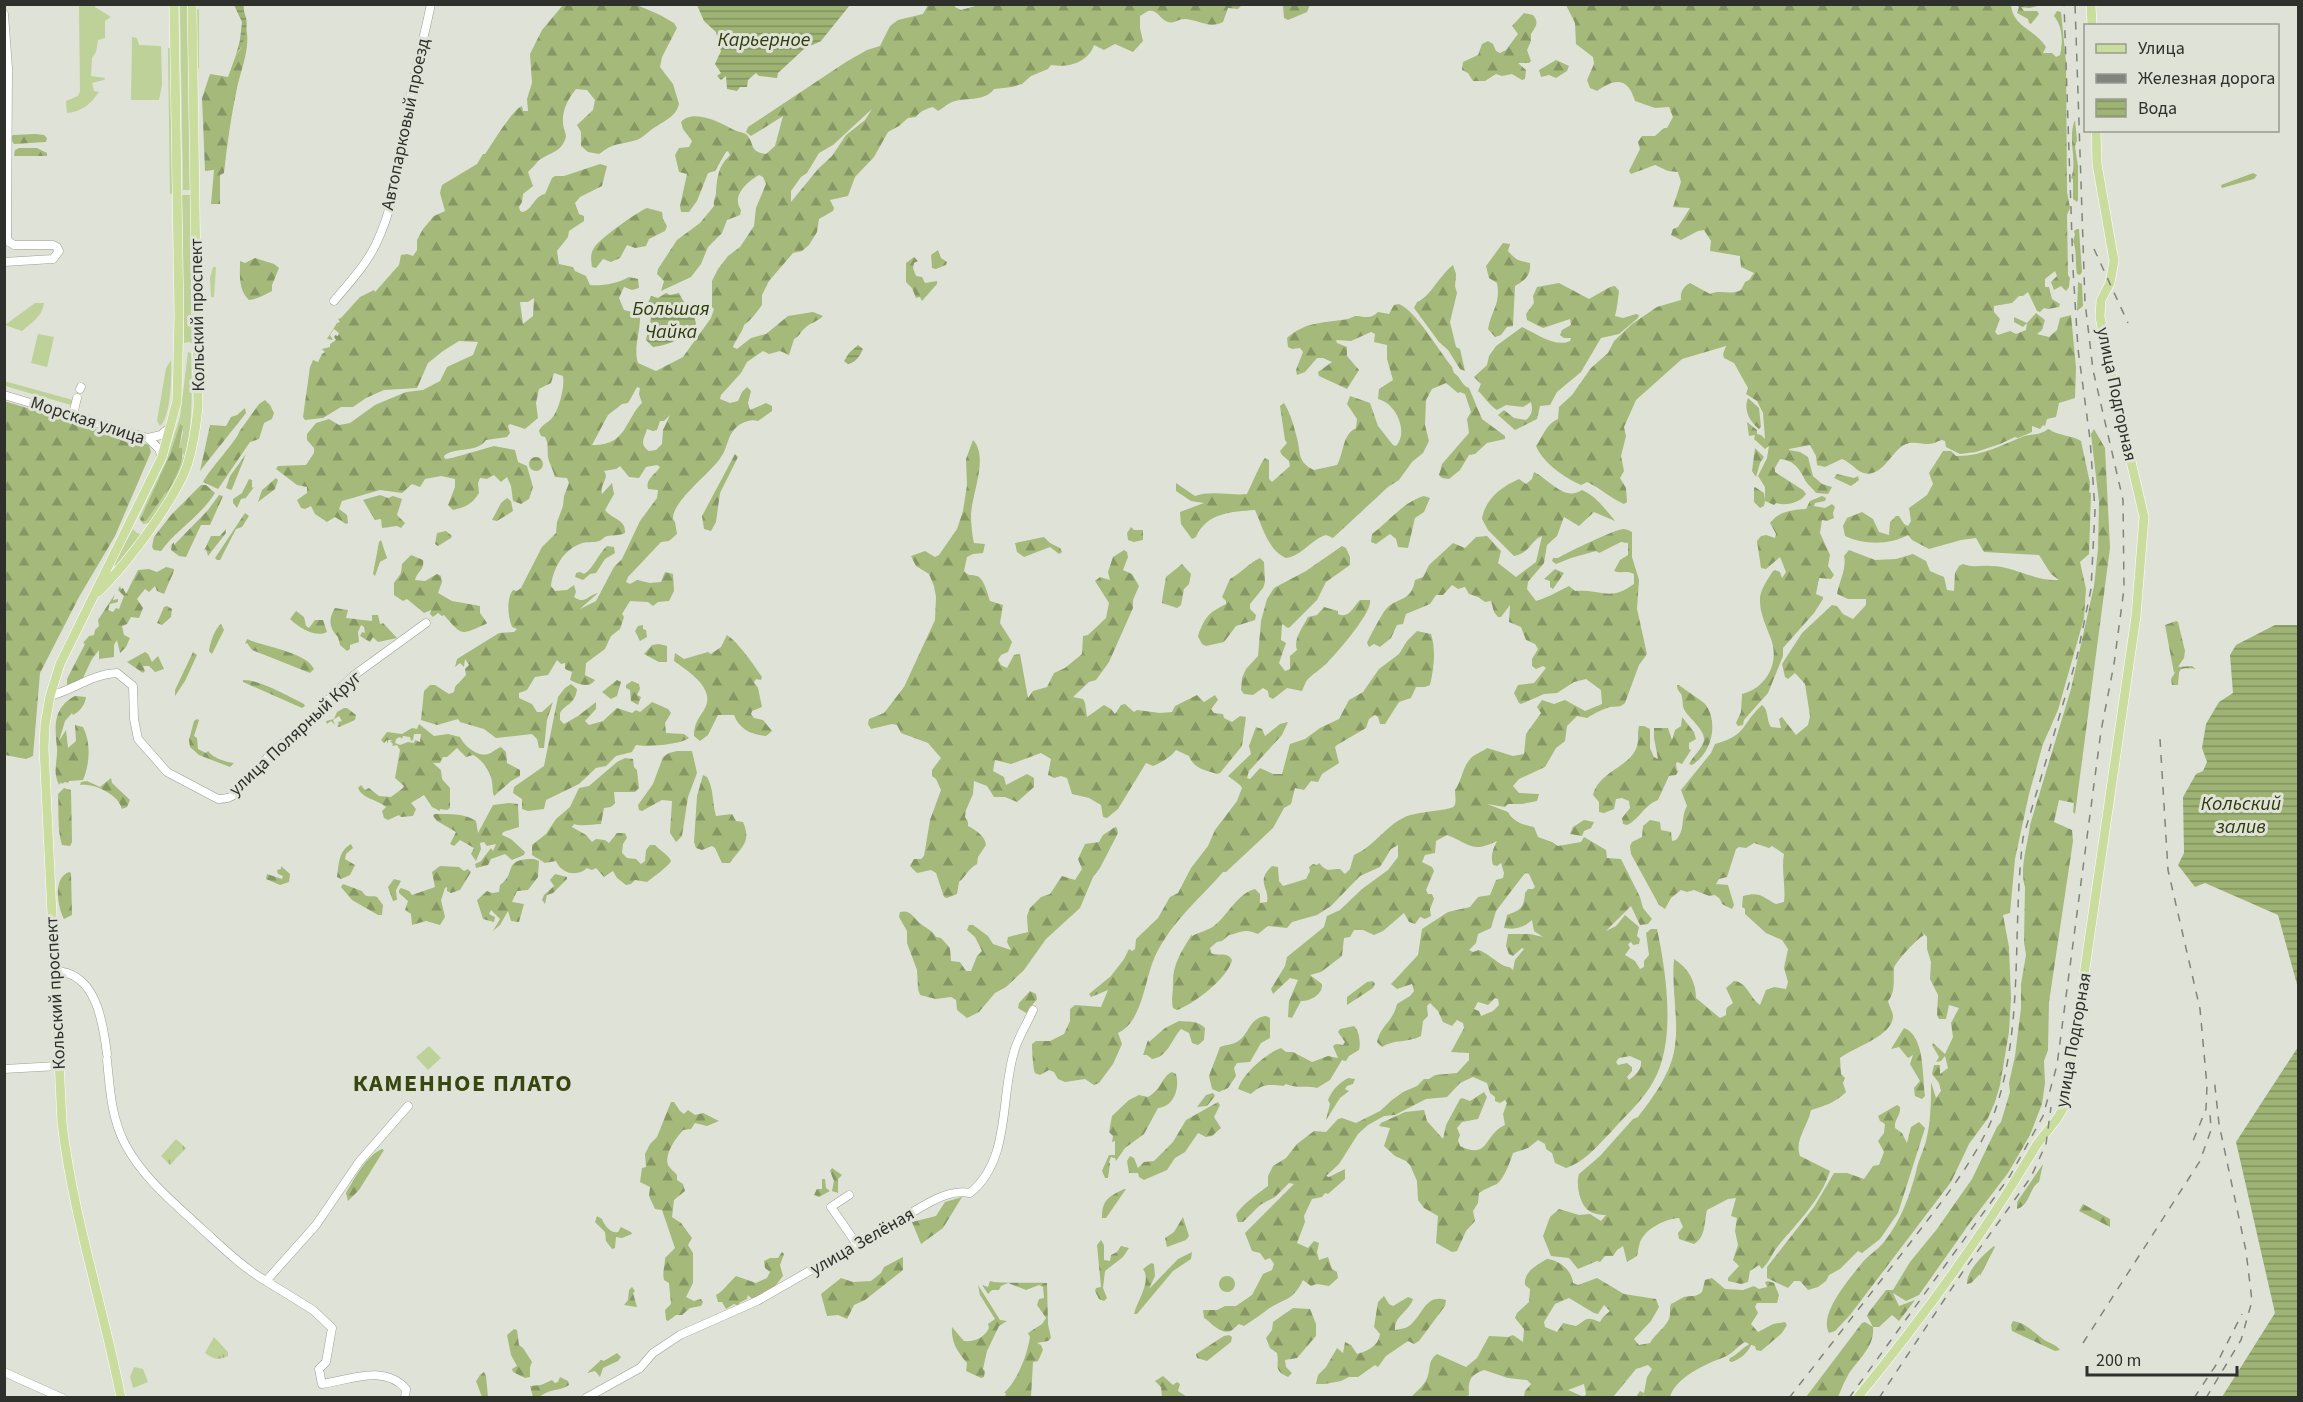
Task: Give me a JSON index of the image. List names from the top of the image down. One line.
{"streets":{"main road":["Кольский проспект","улица Подгорная"],"street":["Автопарковый проезд","Морская улица","улица Полярный Круг","улица Зелёная"]},"crossings":[["Кольский проспект","Морская улица"],["Кольский проспект","улица Полярный Круг"]],"districts":["КАМЕННОЕ ПЛАТО"],"water":["Карьерное","Большая Чайка","Кольский залив"],"legend":["Улица","Железная дорога","Вода"],"scale_bar":"200 m"}
